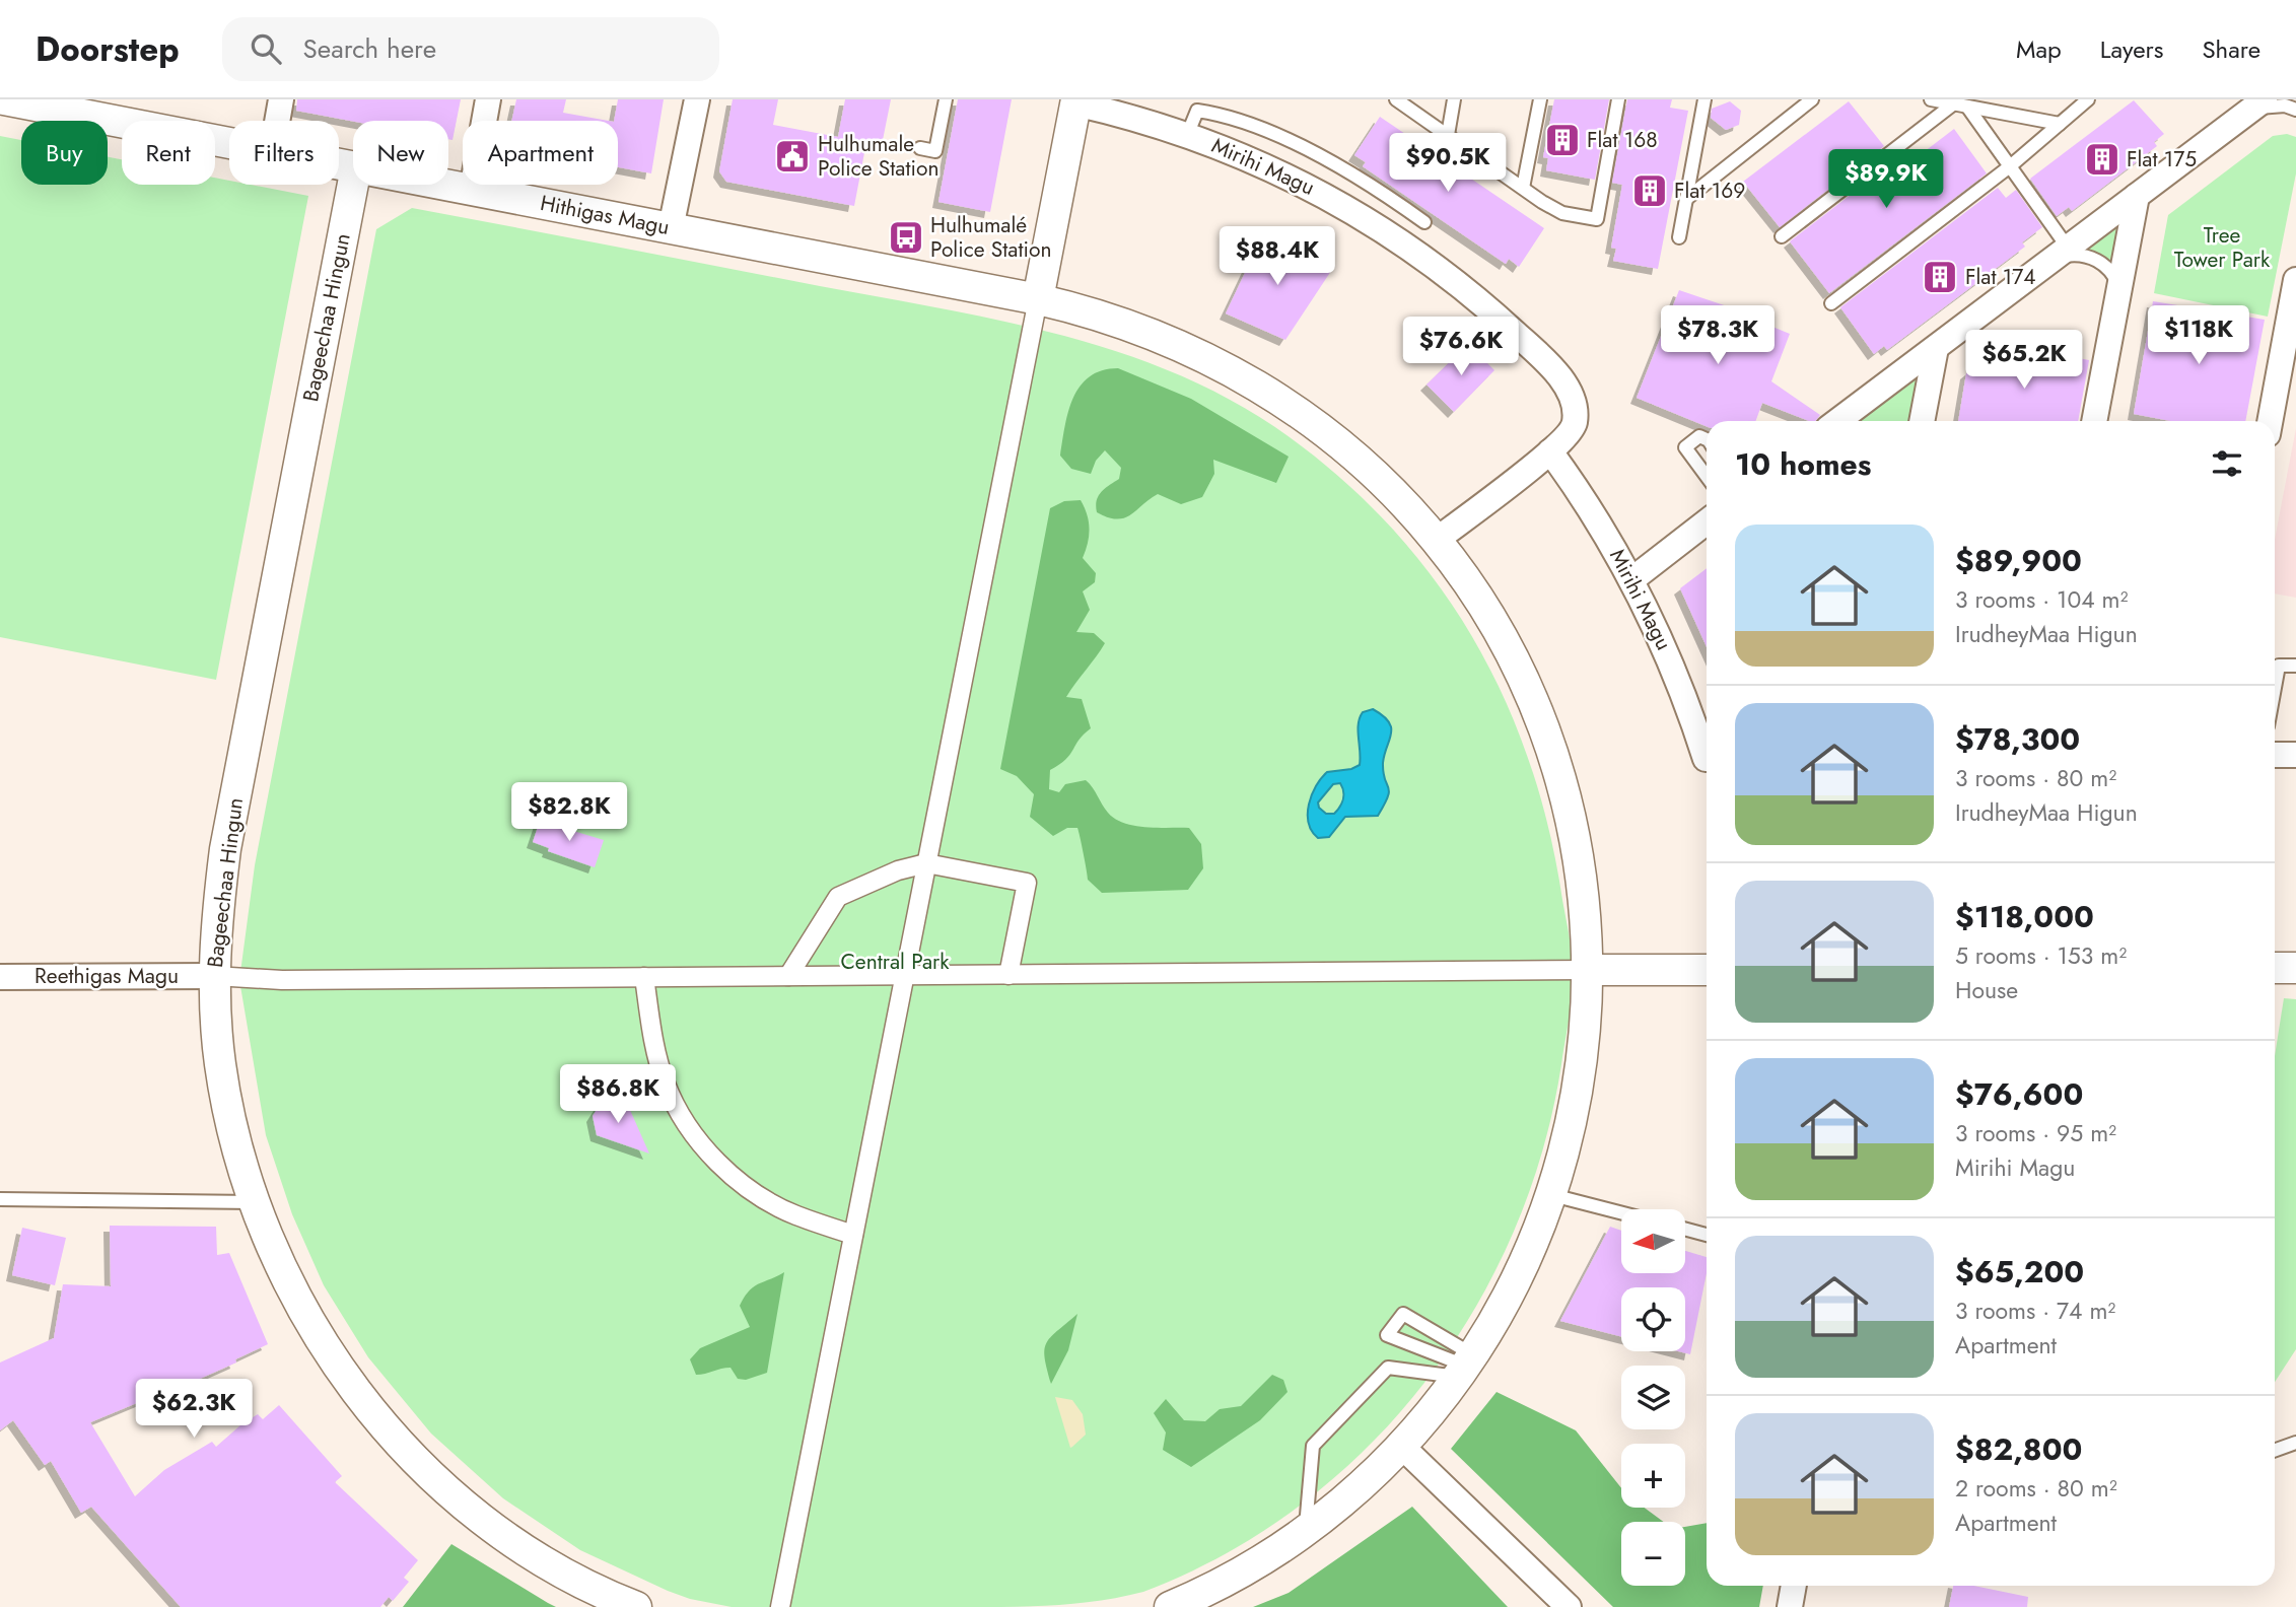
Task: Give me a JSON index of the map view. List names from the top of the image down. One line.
{"streets":{"street":["Mirihi Magu","Hithigas Magu","Bageechaa Hingun","Reethigas Magu"]},"crossings":[["Bageechaa Hingun","Reethigas Magu"]],"parks":["Tree Tower Park","Central Park"],"places":{"building":["Flat 168","Flat 175","Flat 169","Flat 174"],"public building":["Hulhumale Police Station"],"bus stop":["Hulhumalé Police Station"]},"north":"left","page":{"header":"Doorstep","search":"Search here","nav":["Map","Layers","Share"],"chip":["Buy","Rent","Filters","New","Apartment"],"price":["$90.5K","$89.9K","$88.4K","$78.3K","$118K","$76.6K","$65.2K","$82.8K","$86.8K","$62.3K"],"heading":"10 homes","list":[{"name":"$89,900","note":"3 rooms · 104 m² · IrudheyMaa Higun"},{"name":"$78,300","note":"3 rooms · 80 m² · IrudheyMaa Higun"},{"name":"$118,000","note":"5 rooms · 153 m² · House"},{"name":"$76,600","note":"3 rooms · 95 m² · Mirihi Magu"},{"name":"$65,200","note":"3 rooms · 74 m² · Apartment"},{"name":"$82,800","note":"2 rooms · 80 m² · Apartment"}],"map_buttons":["+","−"]}}
